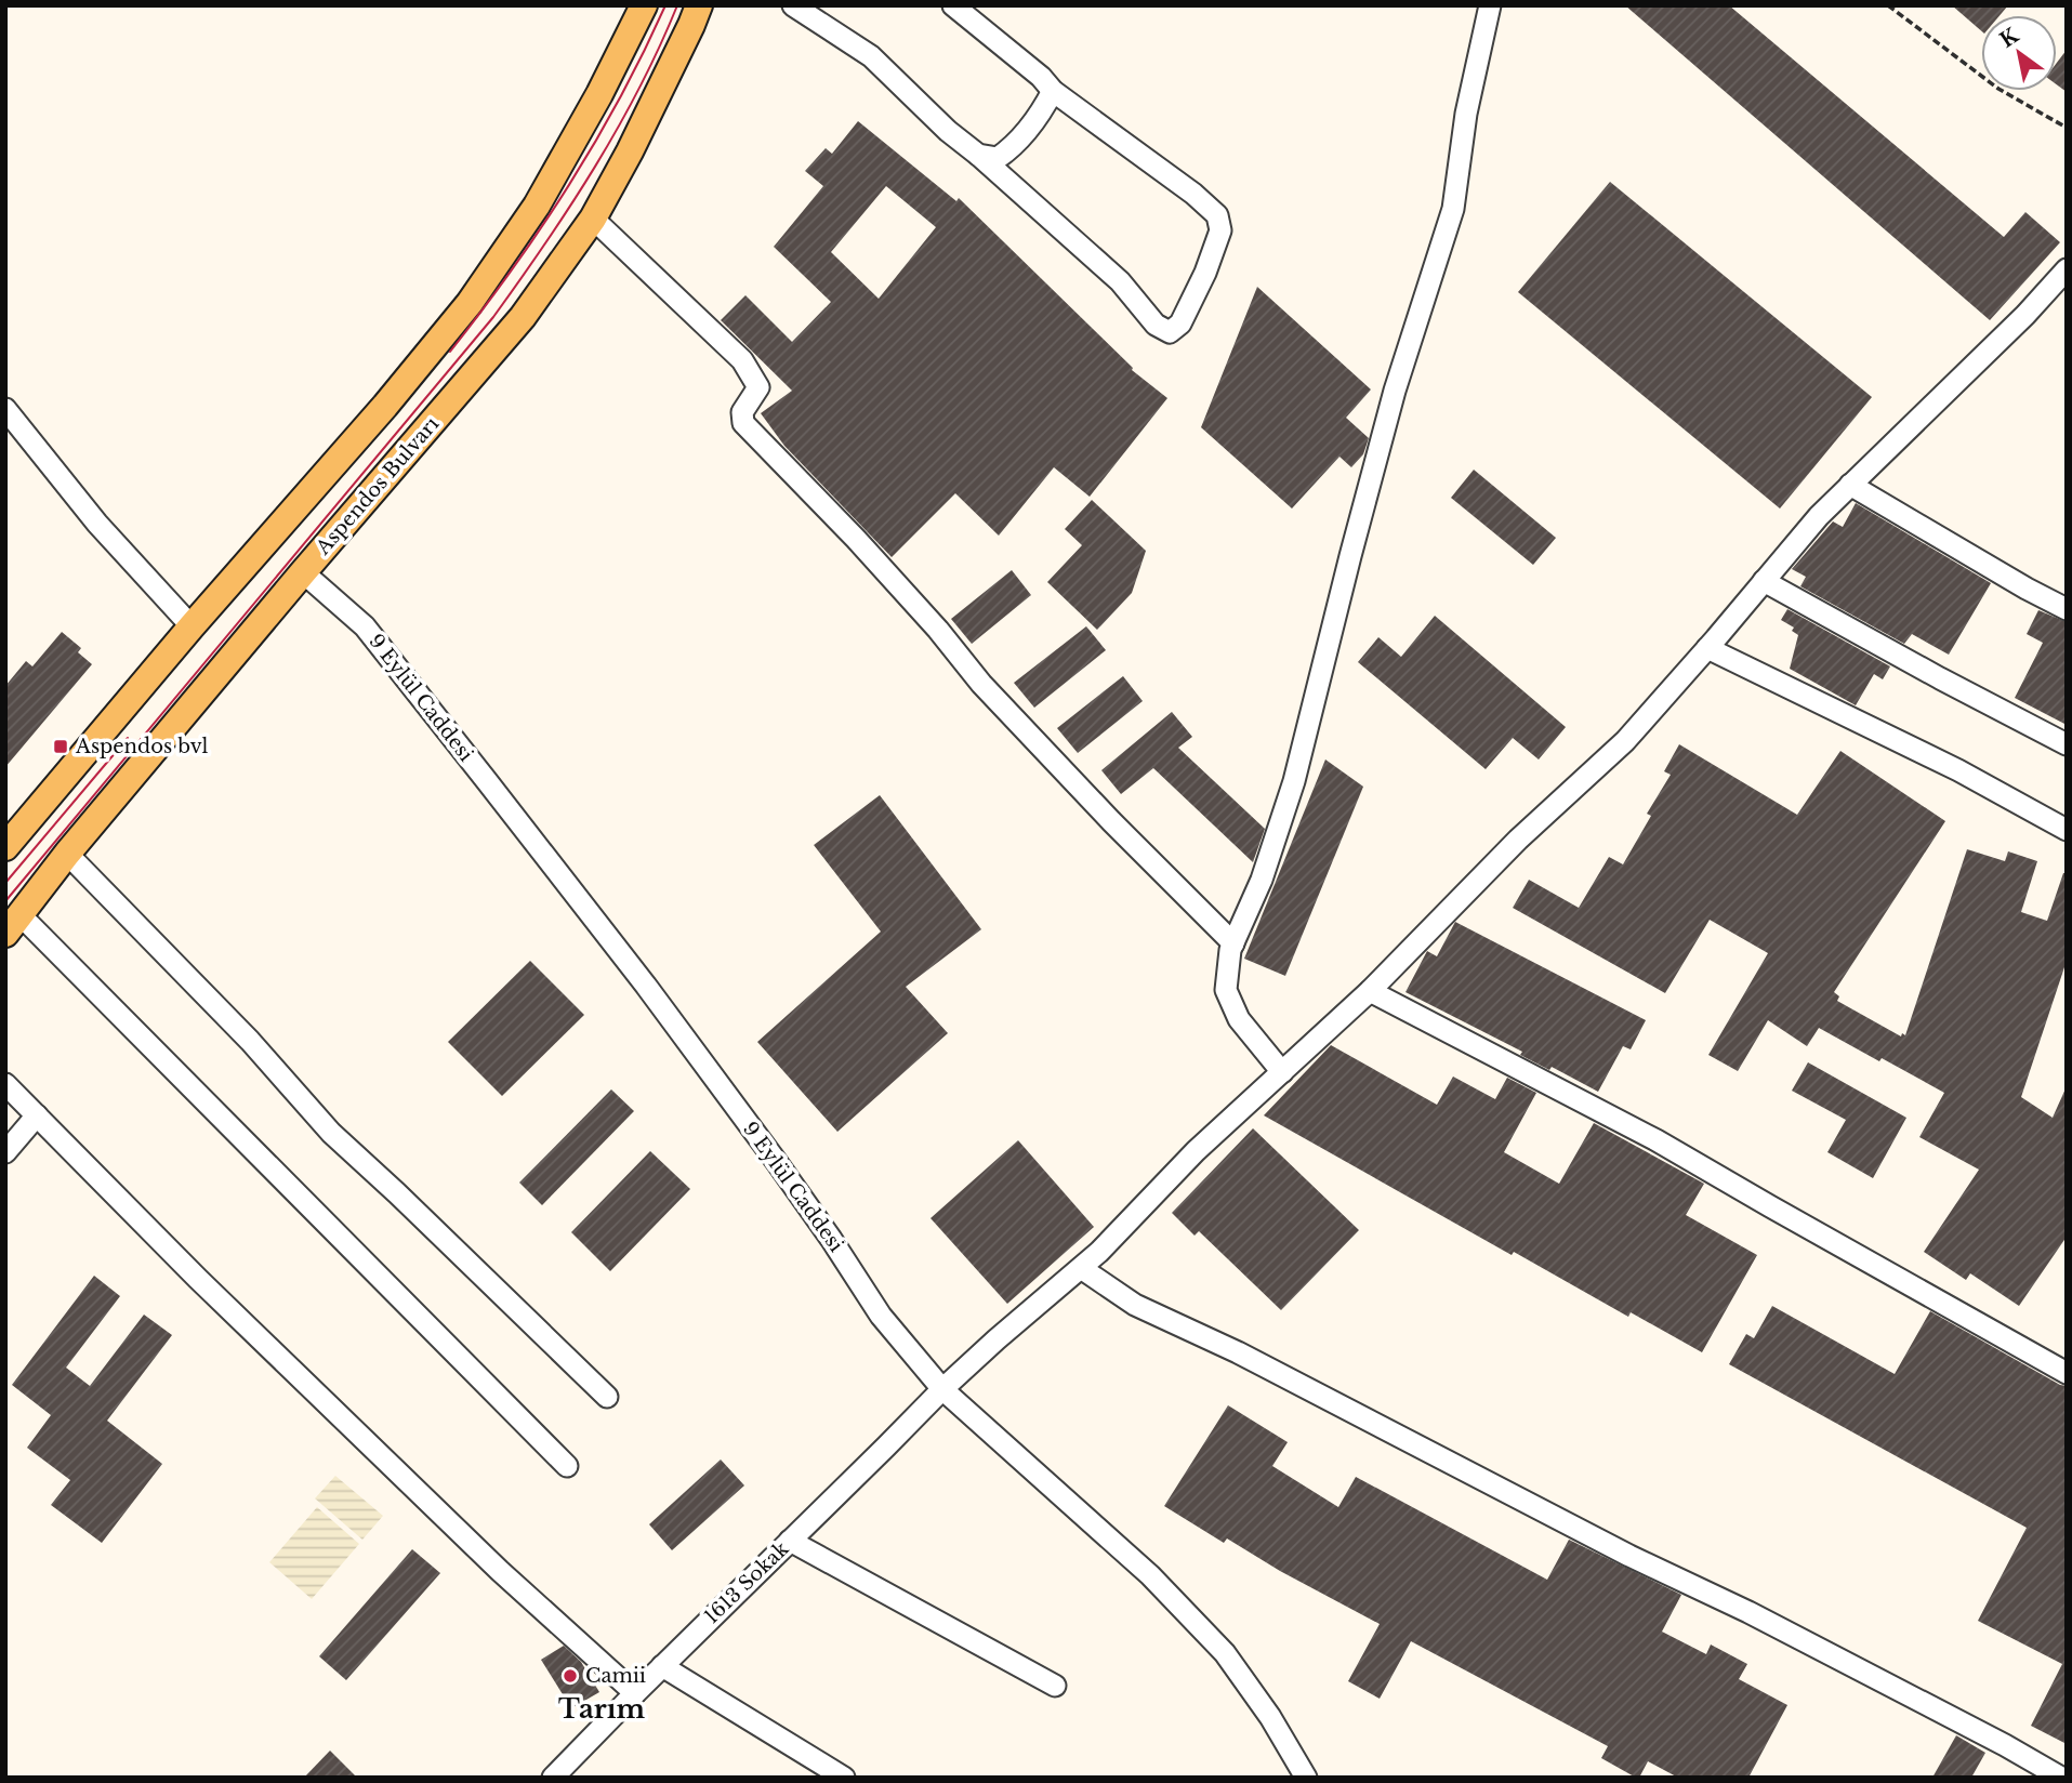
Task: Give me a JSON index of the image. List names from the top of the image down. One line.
{"streets":{"main road":["Aspendos Bulvarı"],"street":["9 Eylül Caddesi","1613 Sokak"]},"crossings":[["Aspendos Bulvarı","9 Eylül Caddesi"],["9 Eylül Caddesi","1613 Sokak"]],"districts":["Tarım"],"places":{"transit":["Aspendos bvl"],"other":["Camii"]},"north":"top left"}
